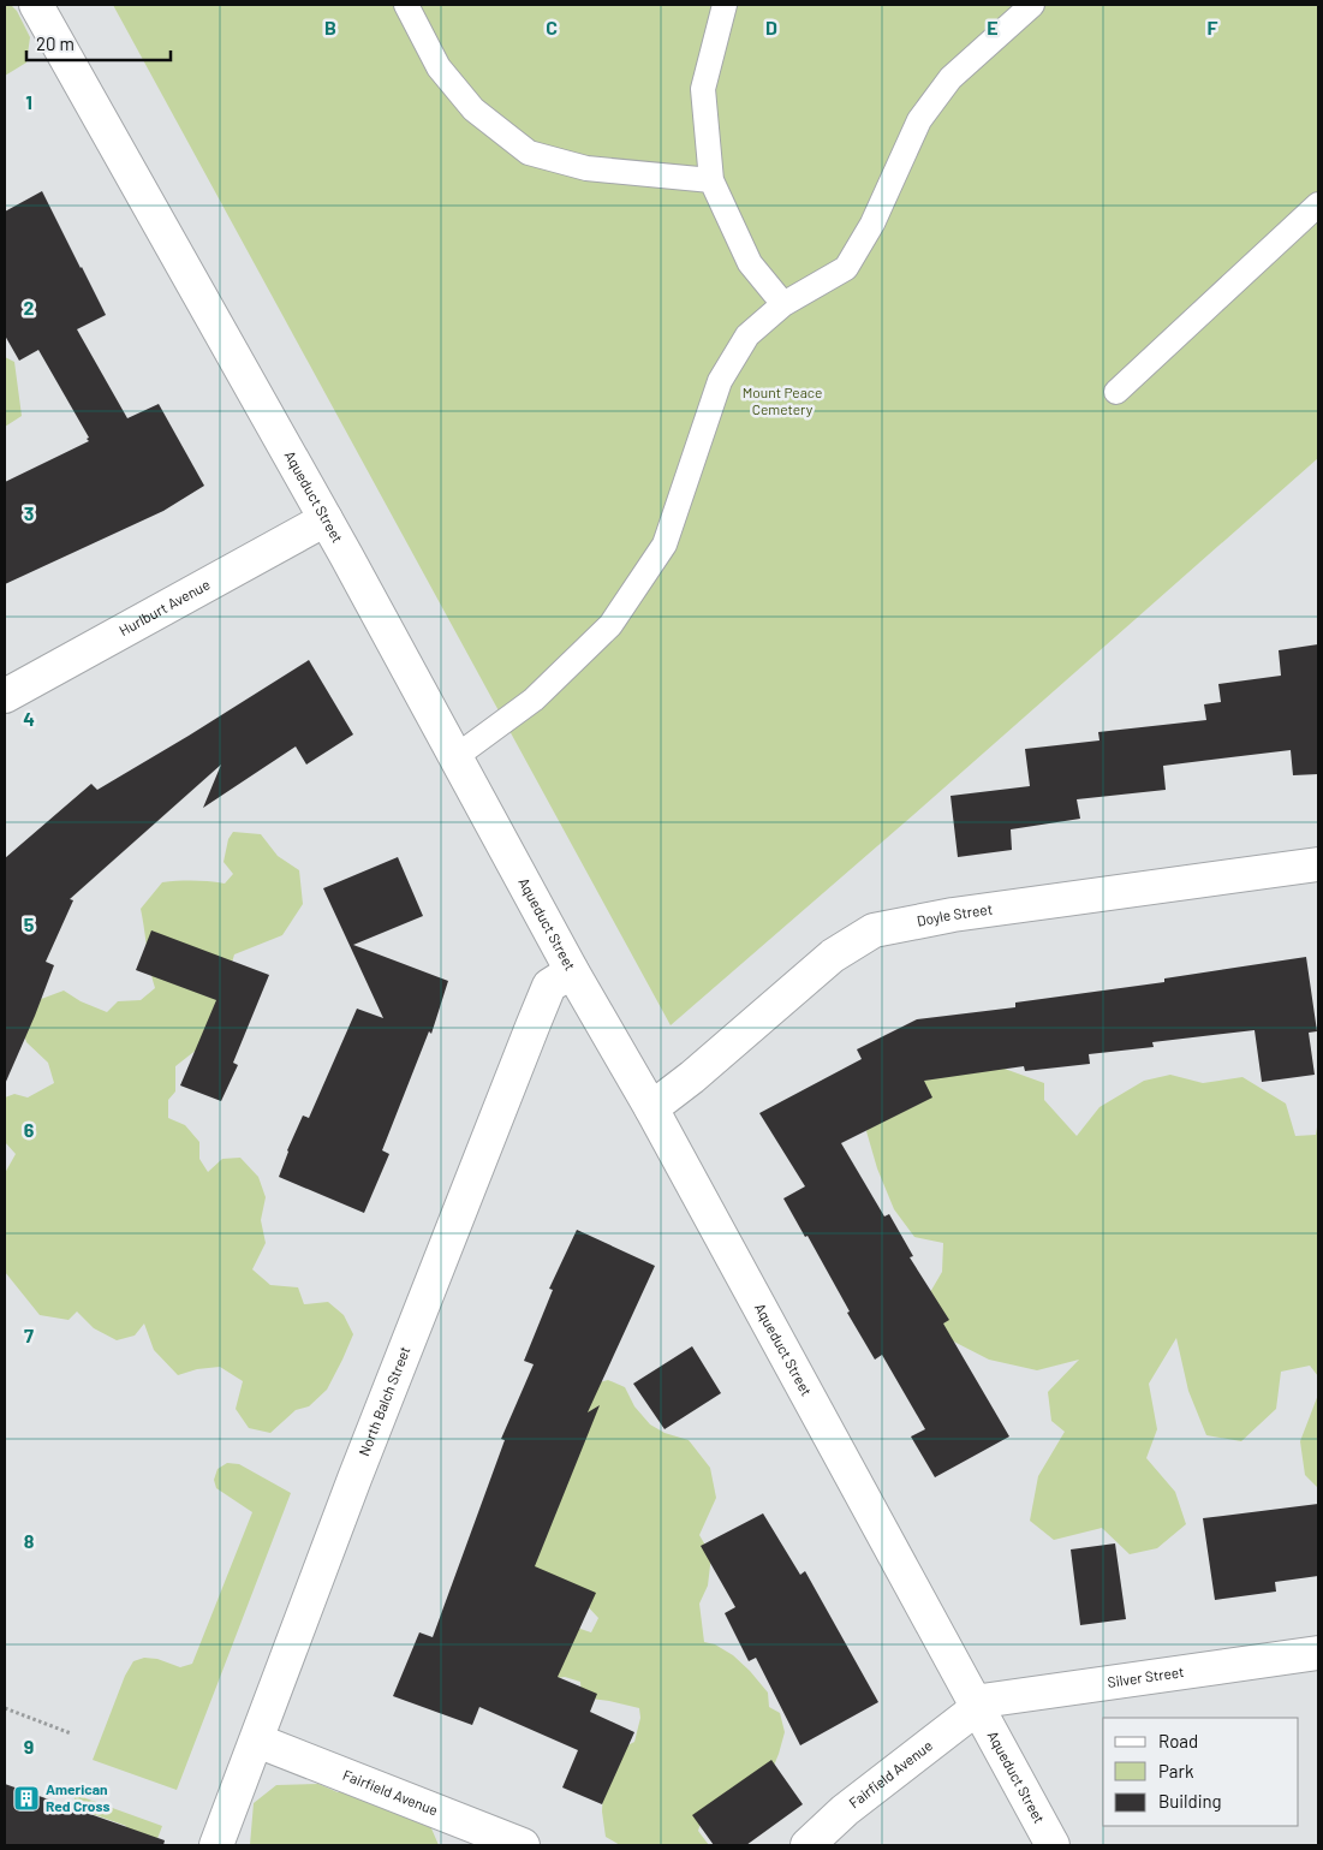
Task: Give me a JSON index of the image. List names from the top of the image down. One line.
{"streets":{"street":["Aqueduct Street","Hurlburt Avenue","Doyle Street","North Balch Street","Silver Street","Fairfield Avenue"]},"crossings":[["Aqueduct Street","Hurlburt Avenue"],["Aqueduct Street","Doyle Street"],["Aqueduct Street","North Balch Street"],["Aqueduct Street","Silver Street"],["Aqueduct Street","Fairfield Avenue"],["North Balch Street","Fairfield Avenue"],["Silver Street","Fairfield Avenue"]],"parks":["Mount Peace Cemetery"],"places":{"building":["American Red Cross"]},"legend":["Road","Park","Building"],"scale_bar":"20 m","grid":{"columns":["B","C","D","E","F"],"rows":["1","2","3","4","5","6","7","8","9"]}}
